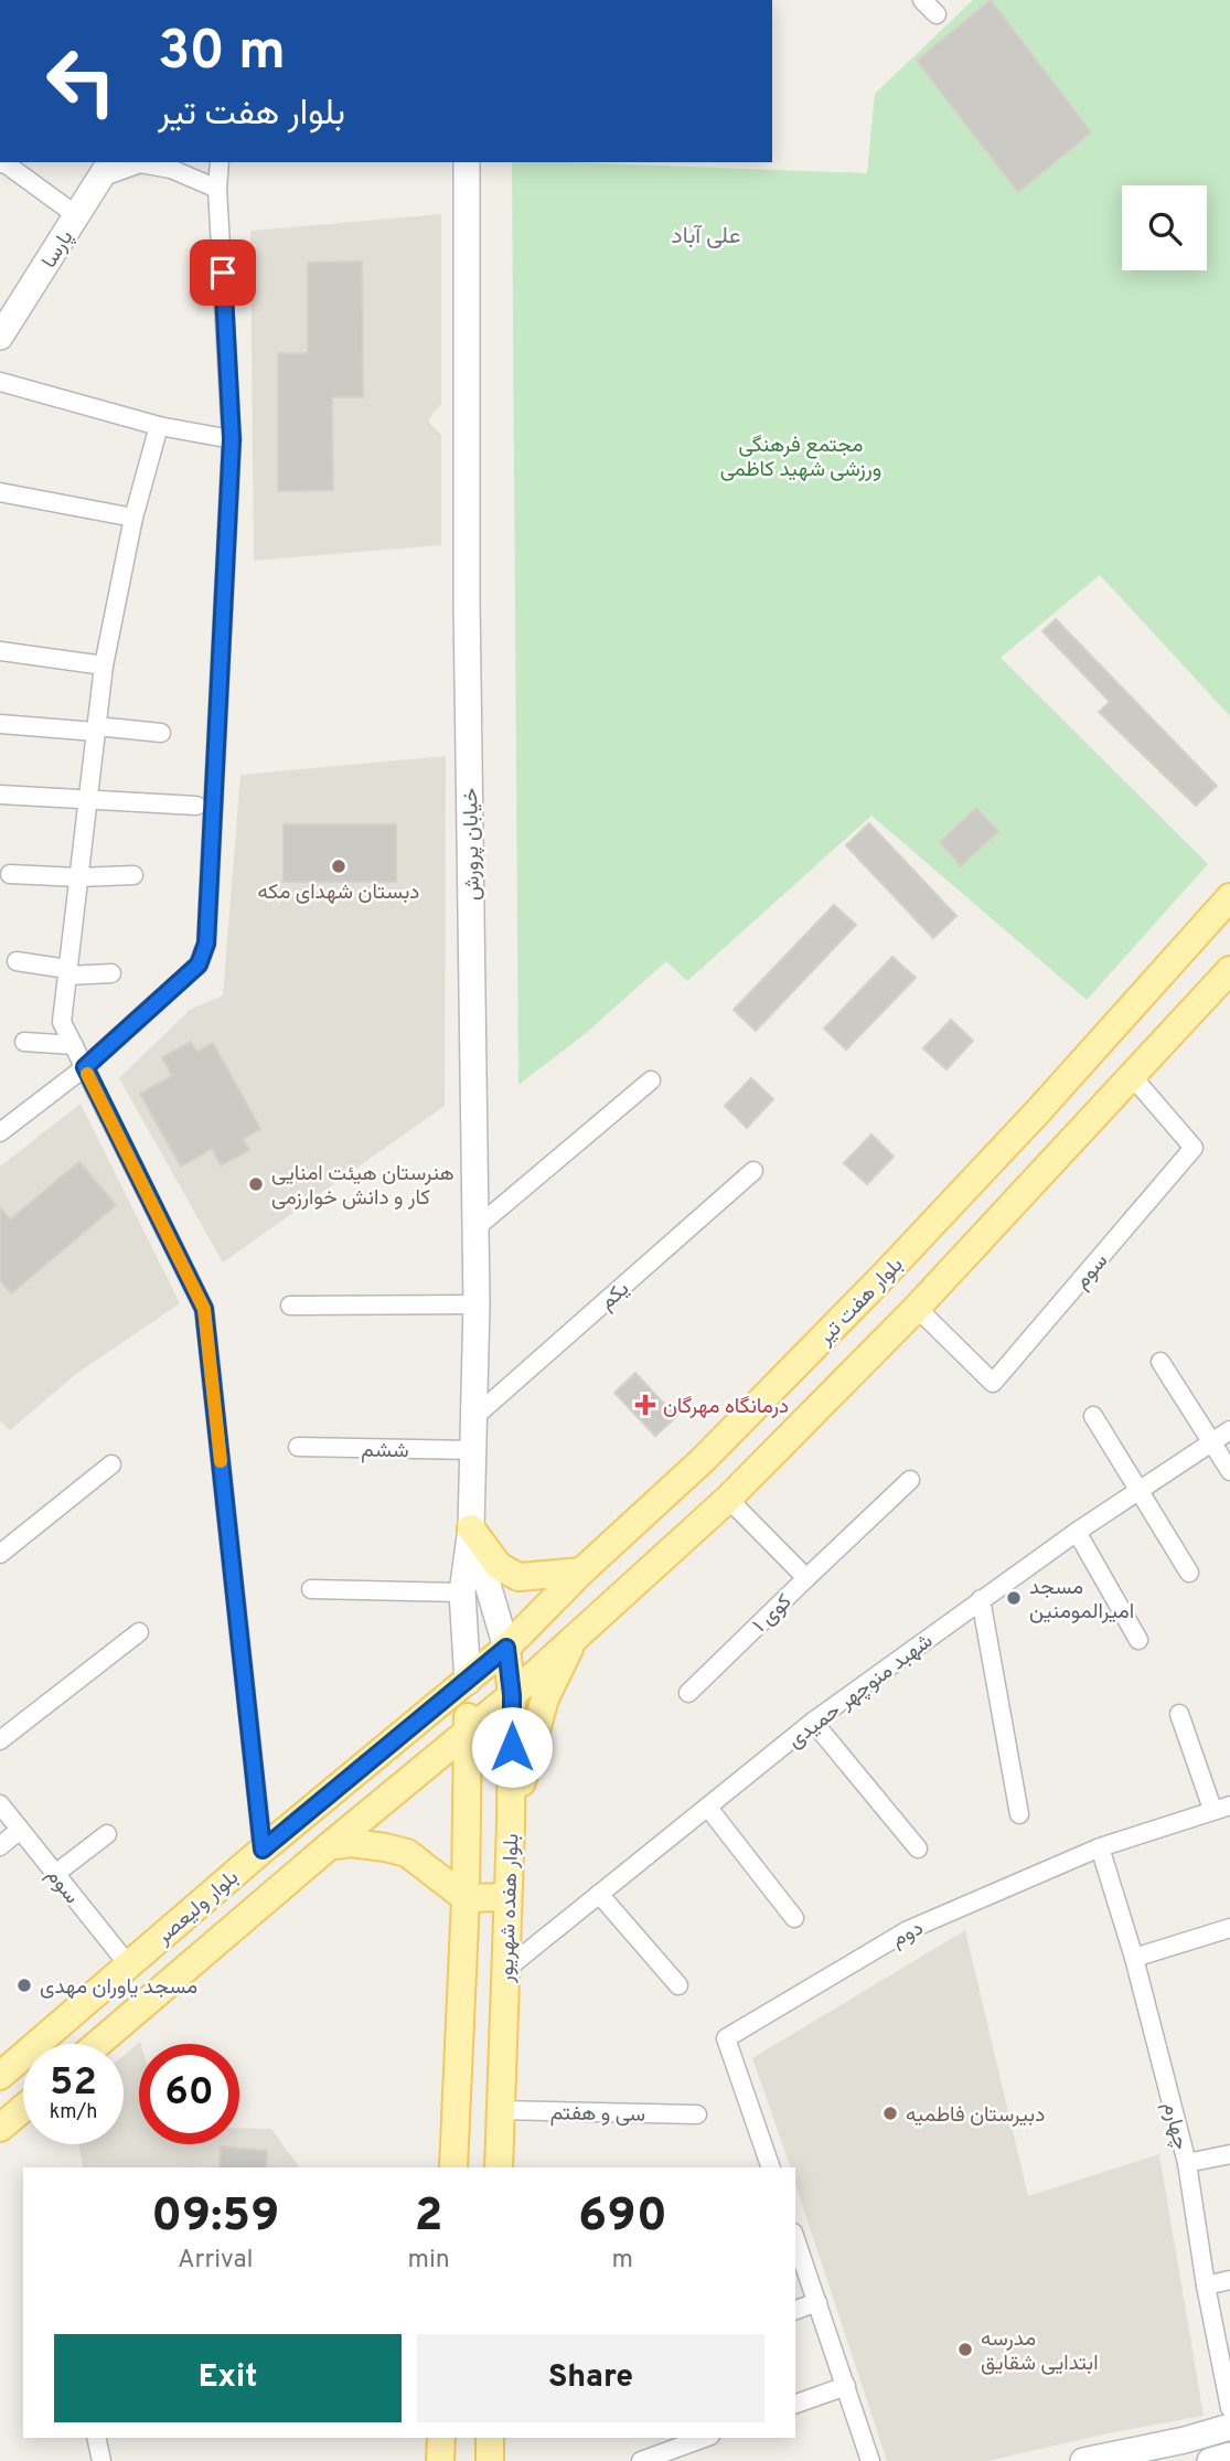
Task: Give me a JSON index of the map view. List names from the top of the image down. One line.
{"streets":{"main road":["بلوار هفت تیر","بلوار ولیعصر","بلوار هفده شهریور"],"street":["پارسا","خیابان پرورش","سوم","یکم","ششم","کوی ۱","شهبد منوچهر حمیدی","دوم","سی و هفتم","چهارم"]},"crossings":[["خیابان پرورش","یکم"],["خیابان پرورش","بلوار هفت تیر"],["خیابان پرورش","ششم"],["خیابان پرورش","بلوار ولیعصر"],["خیابان پرورش","بلوار هفده شهریور"],["سوم","بلوار ولیعصر"],["بلوار هفت تیر","بلوار ولیعصر"],["بلوار هفت تیر","بلوار هفده شهریور"],["شهبد منوچهر حمیدی","بلوار هفده شهریور"],["بلوار ولیعصر","بلوار هفده شهریور"],["بلوار هفده شهریور","سی و هفتم"],["دوم","چهارم"]],"districts":["علی آباد"],"parks":["مجتمع فرهنگی ورزشی شهید کاظمی"],"places":{"other":["دبستان شهدای مکه","هنرستان هیئت امنایی کار و دانش خوارزمی","مسجد امیرالمومنین","مسجد یاوران مهدی","دبیرستان فاطمیه","مدرسه ابتدایی شقایق"],"health":["درمانگاه مهرگان"]},"page":{"turn":["30 m","بلوار هفت تیر"],"speed":"52 km/h","limit":"60","eta":["09:59","Arrival","2","min","690","m"],"buttons":["Exit","Share"]}}
